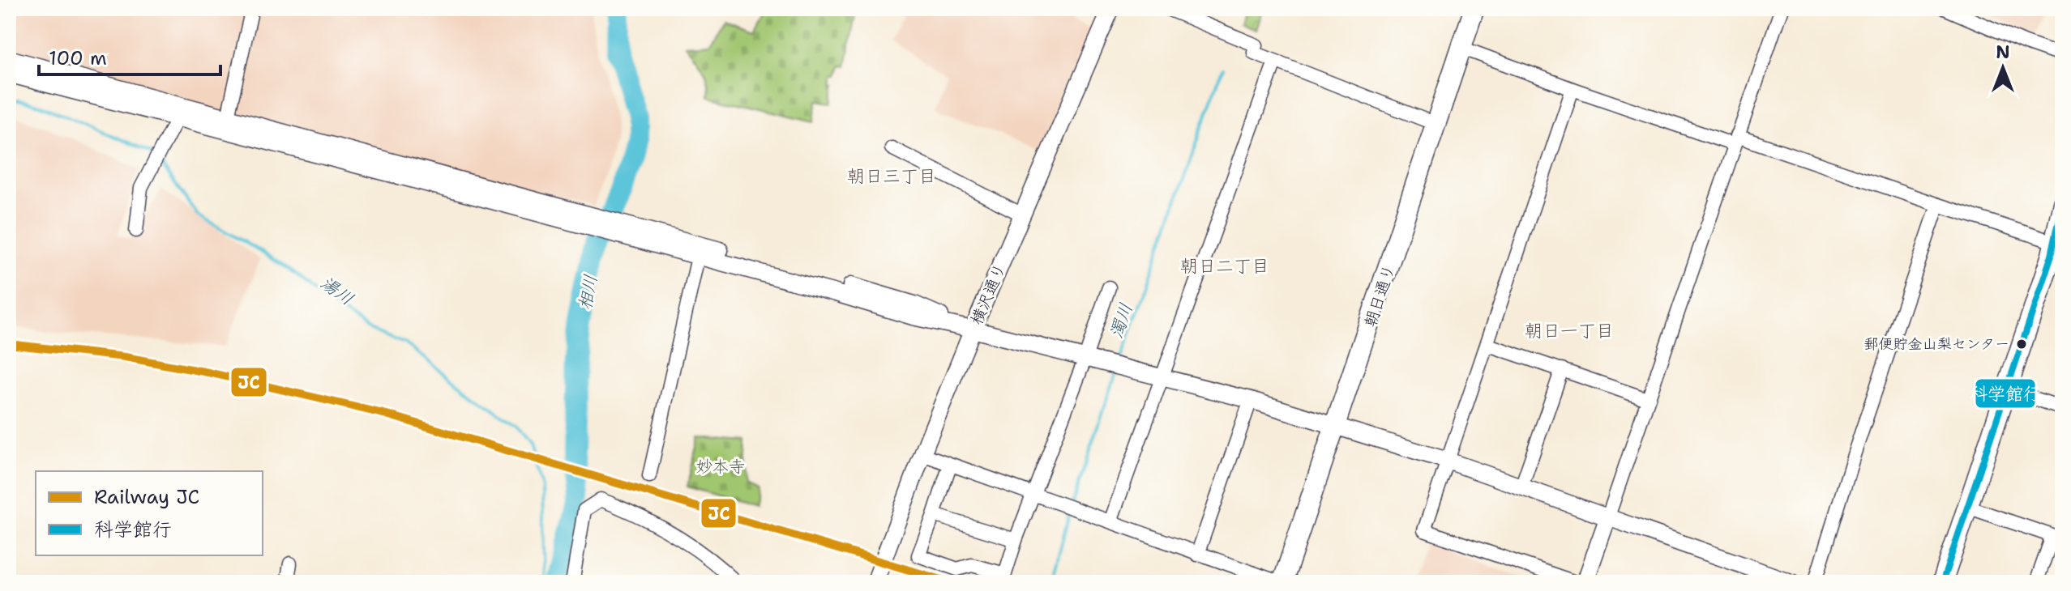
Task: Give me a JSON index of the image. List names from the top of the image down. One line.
{"streets":{"main road":["朝日通り"],"street":["横沢通り"]},"districts":["朝日三丁目","朝日二丁目","朝日一丁目"],"water":["湯川","相川","濁川"],"parks":["妙本寺"],"places":["郵便貯金山梨センター"],"lines":["transit line 科学館行","rail line JC"],"legend":["Railway JC","科学館行"],"scale_bar":"100 m","north":"top"}
